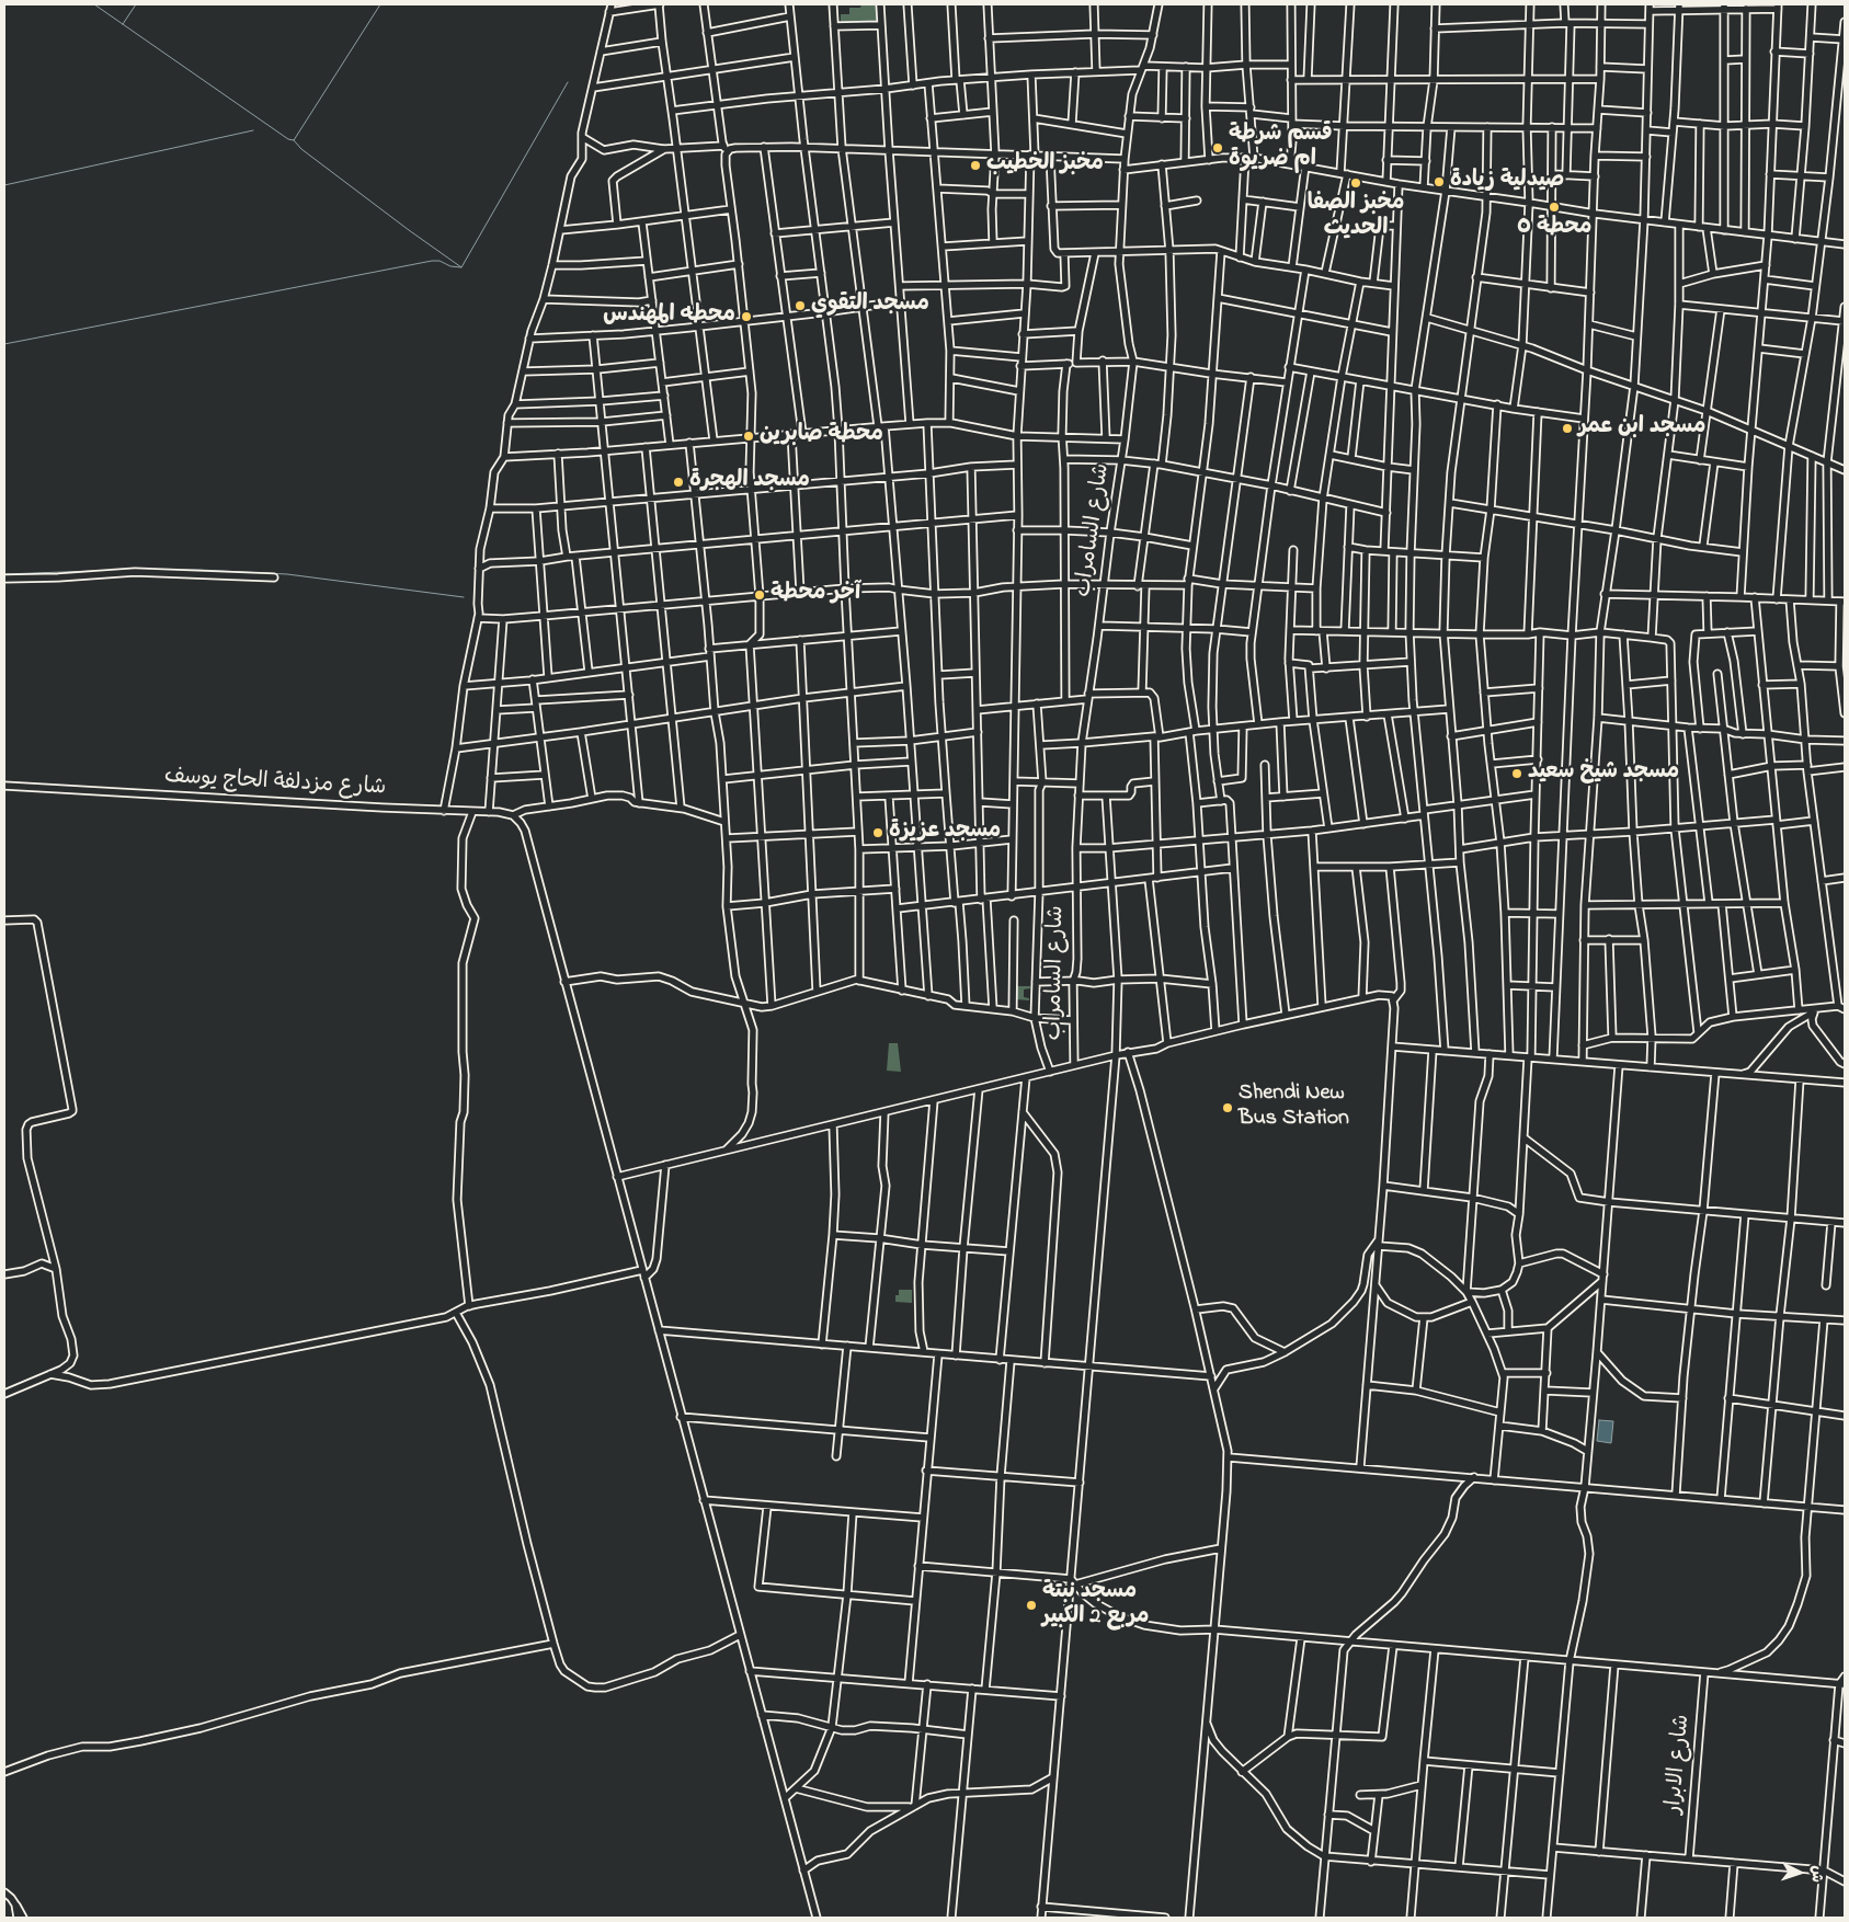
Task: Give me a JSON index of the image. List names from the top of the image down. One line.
{"streets":{"street":["شارع السامراب","شارع مزدلفة الحاج يوسف","شارع الابرار"]},"places":["قسم شرطة ام ضريوة","مخبز الخطيب","صيدلية زيادة","مخبز الصفا الحديث","محطة ٥","مسجد التقوي","محطه المهندس","مسجد ابن عمر","محطة صابرين","مسجد الهجرة","آخر محطة","مسجد شيخ سعيد","مسجد عزيزة","Shendi New Bus Station","مسجد نبتة مربع 2 الكبير"],"north":"right"}
